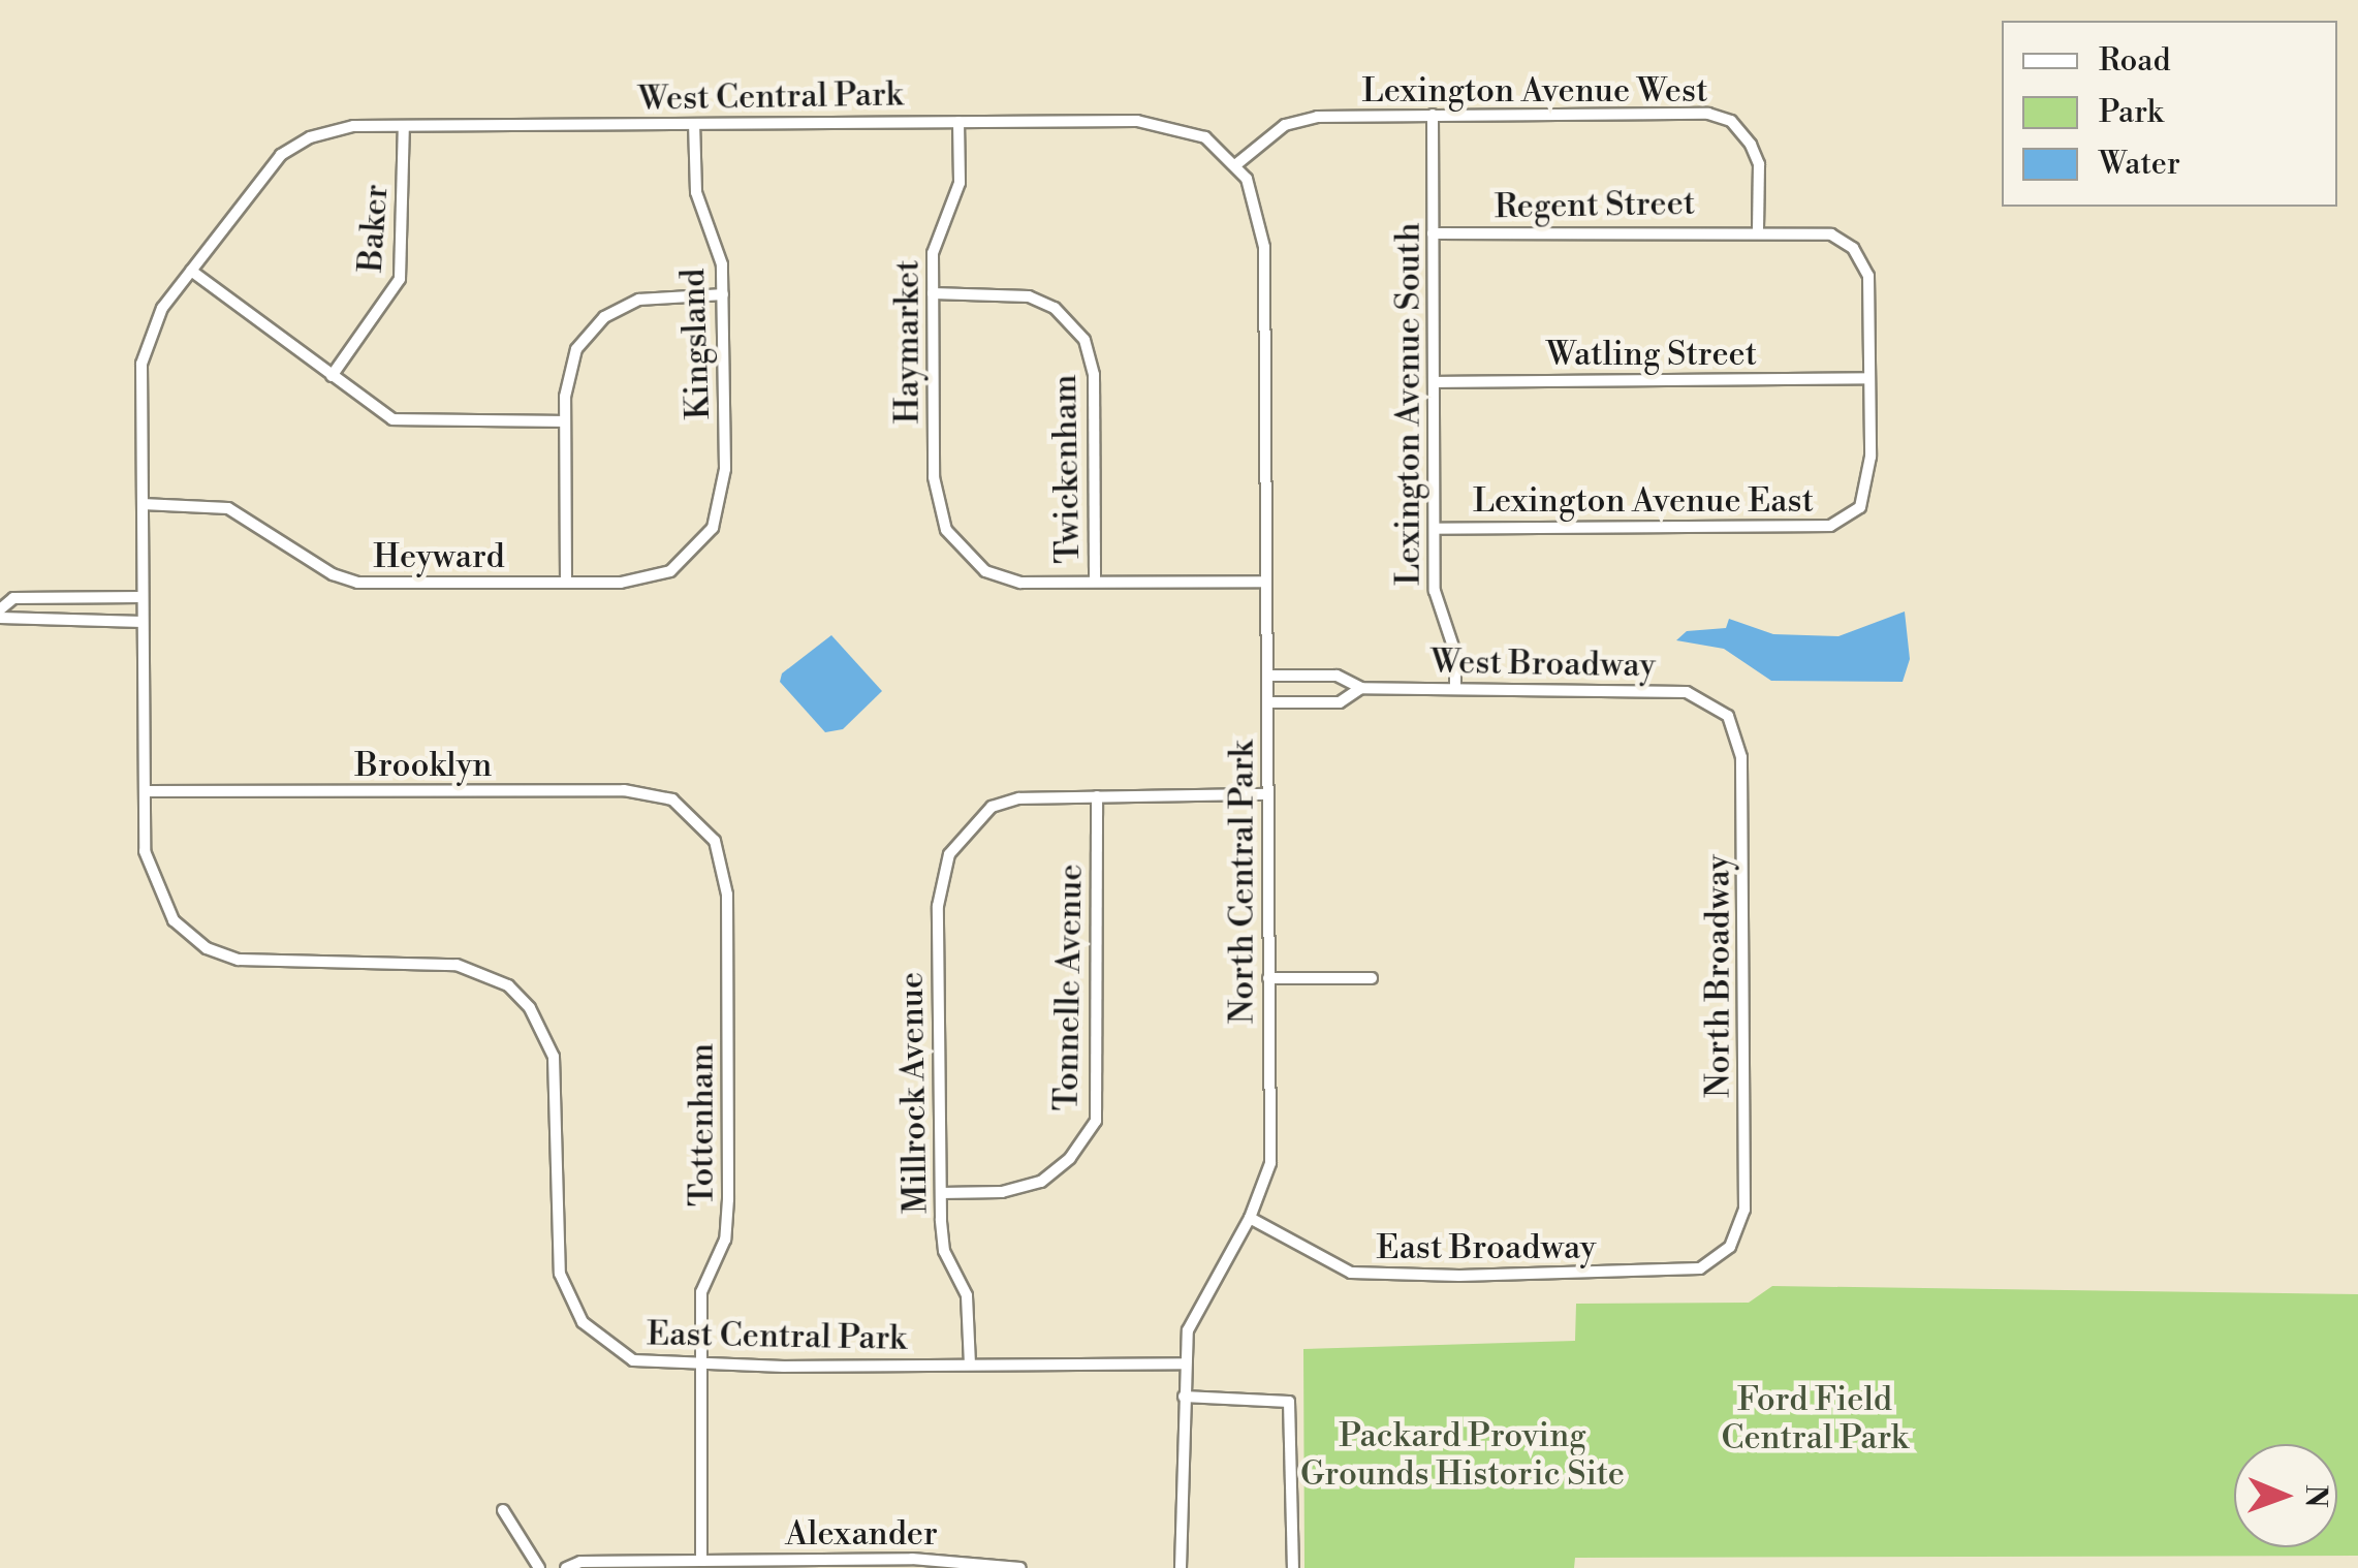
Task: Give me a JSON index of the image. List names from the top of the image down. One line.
{"streets":{"street":["Lexington Avenue West","West Central Park","Regent Street","Baker","Haymarket","Kingsland","Watling Street","Lexington Avenue South","Twickenham","Lexington Avenue East","Heyward","West Broadway","Brooklyn","North Central Park","North Broadway","Tonnelle Avenue","Millrock Avenue","Tottenham","East Broadway","East Central Park","Alexander"]},"crossings":[["Lexington Avenue West","West Central Park"],["Lexington Avenue West","Regent Street"],["Lexington Avenue West","Lexington Avenue South"],["West Central Park","Baker"],["West Central Park","Haymarket"],["West Central Park","Kingsland"],["West Central Park","North Central Park"],["Regent Street","Watling Street"],["Regent Street","Lexington Avenue South"],["Regent Street","Lexington Avenue East"],["Haymarket","Twickenham"],["Kingsland","Heyward"],["Watling Street","Lexington Avenue South"],["Lexington Avenue South","Lexington Avenue East"],["Lexington Avenue South","West Broadway"],["West Broadway","North Central Park"],["West Broadway","North Broadway"],["Brooklyn","Tottenham"],["Brooklyn","East Central Park"],["North Central Park","East Broadway"],["North Central Park","East Central Park"],["North Broadway","East Broadway"],["Tonnelle Avenue","Millrock Avenue"],["Millrock Avenue","East Central Park"],["Tottenham","East Central Park"],["Tottenham","Alexander"]],"parks":["Ford Field Central Park","Packard Proving Grounds Historic Site"],"legend":["Road","Park","Water"],"north":"right"}
